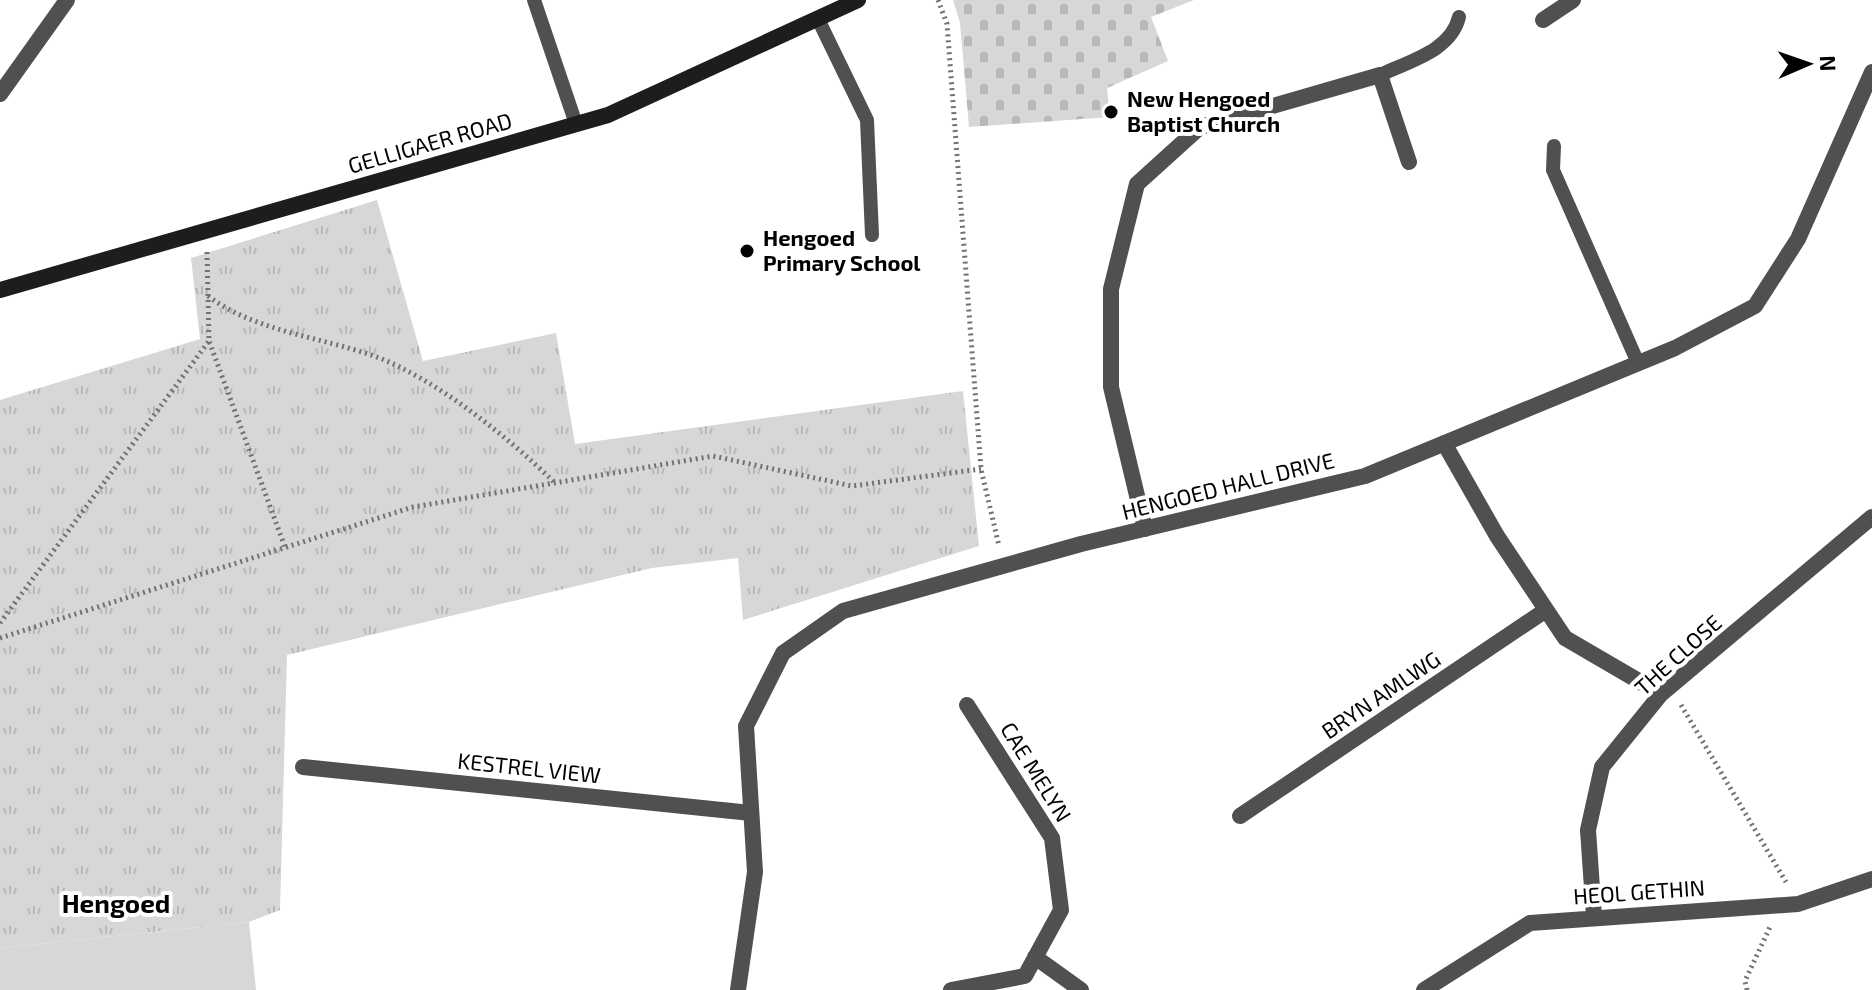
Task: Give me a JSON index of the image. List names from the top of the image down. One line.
{"streets":{"street":["GELLIGAER ROAD","HENGOED HALL DRIVE","THE CLOSE","BRYN AMLWG","KESTREL VIEW","CAE MELYN","HEOL GETHIN"]},"crossings":[["HENGOED HALL DRIVE","KESTREL VIEW"],["THE CLOSE","HEOL GETHIN"]],"districts":["Hengoed"],"places":["New Hengoed Baptist Church","Hengoed Primary School"],"north":"right"}
